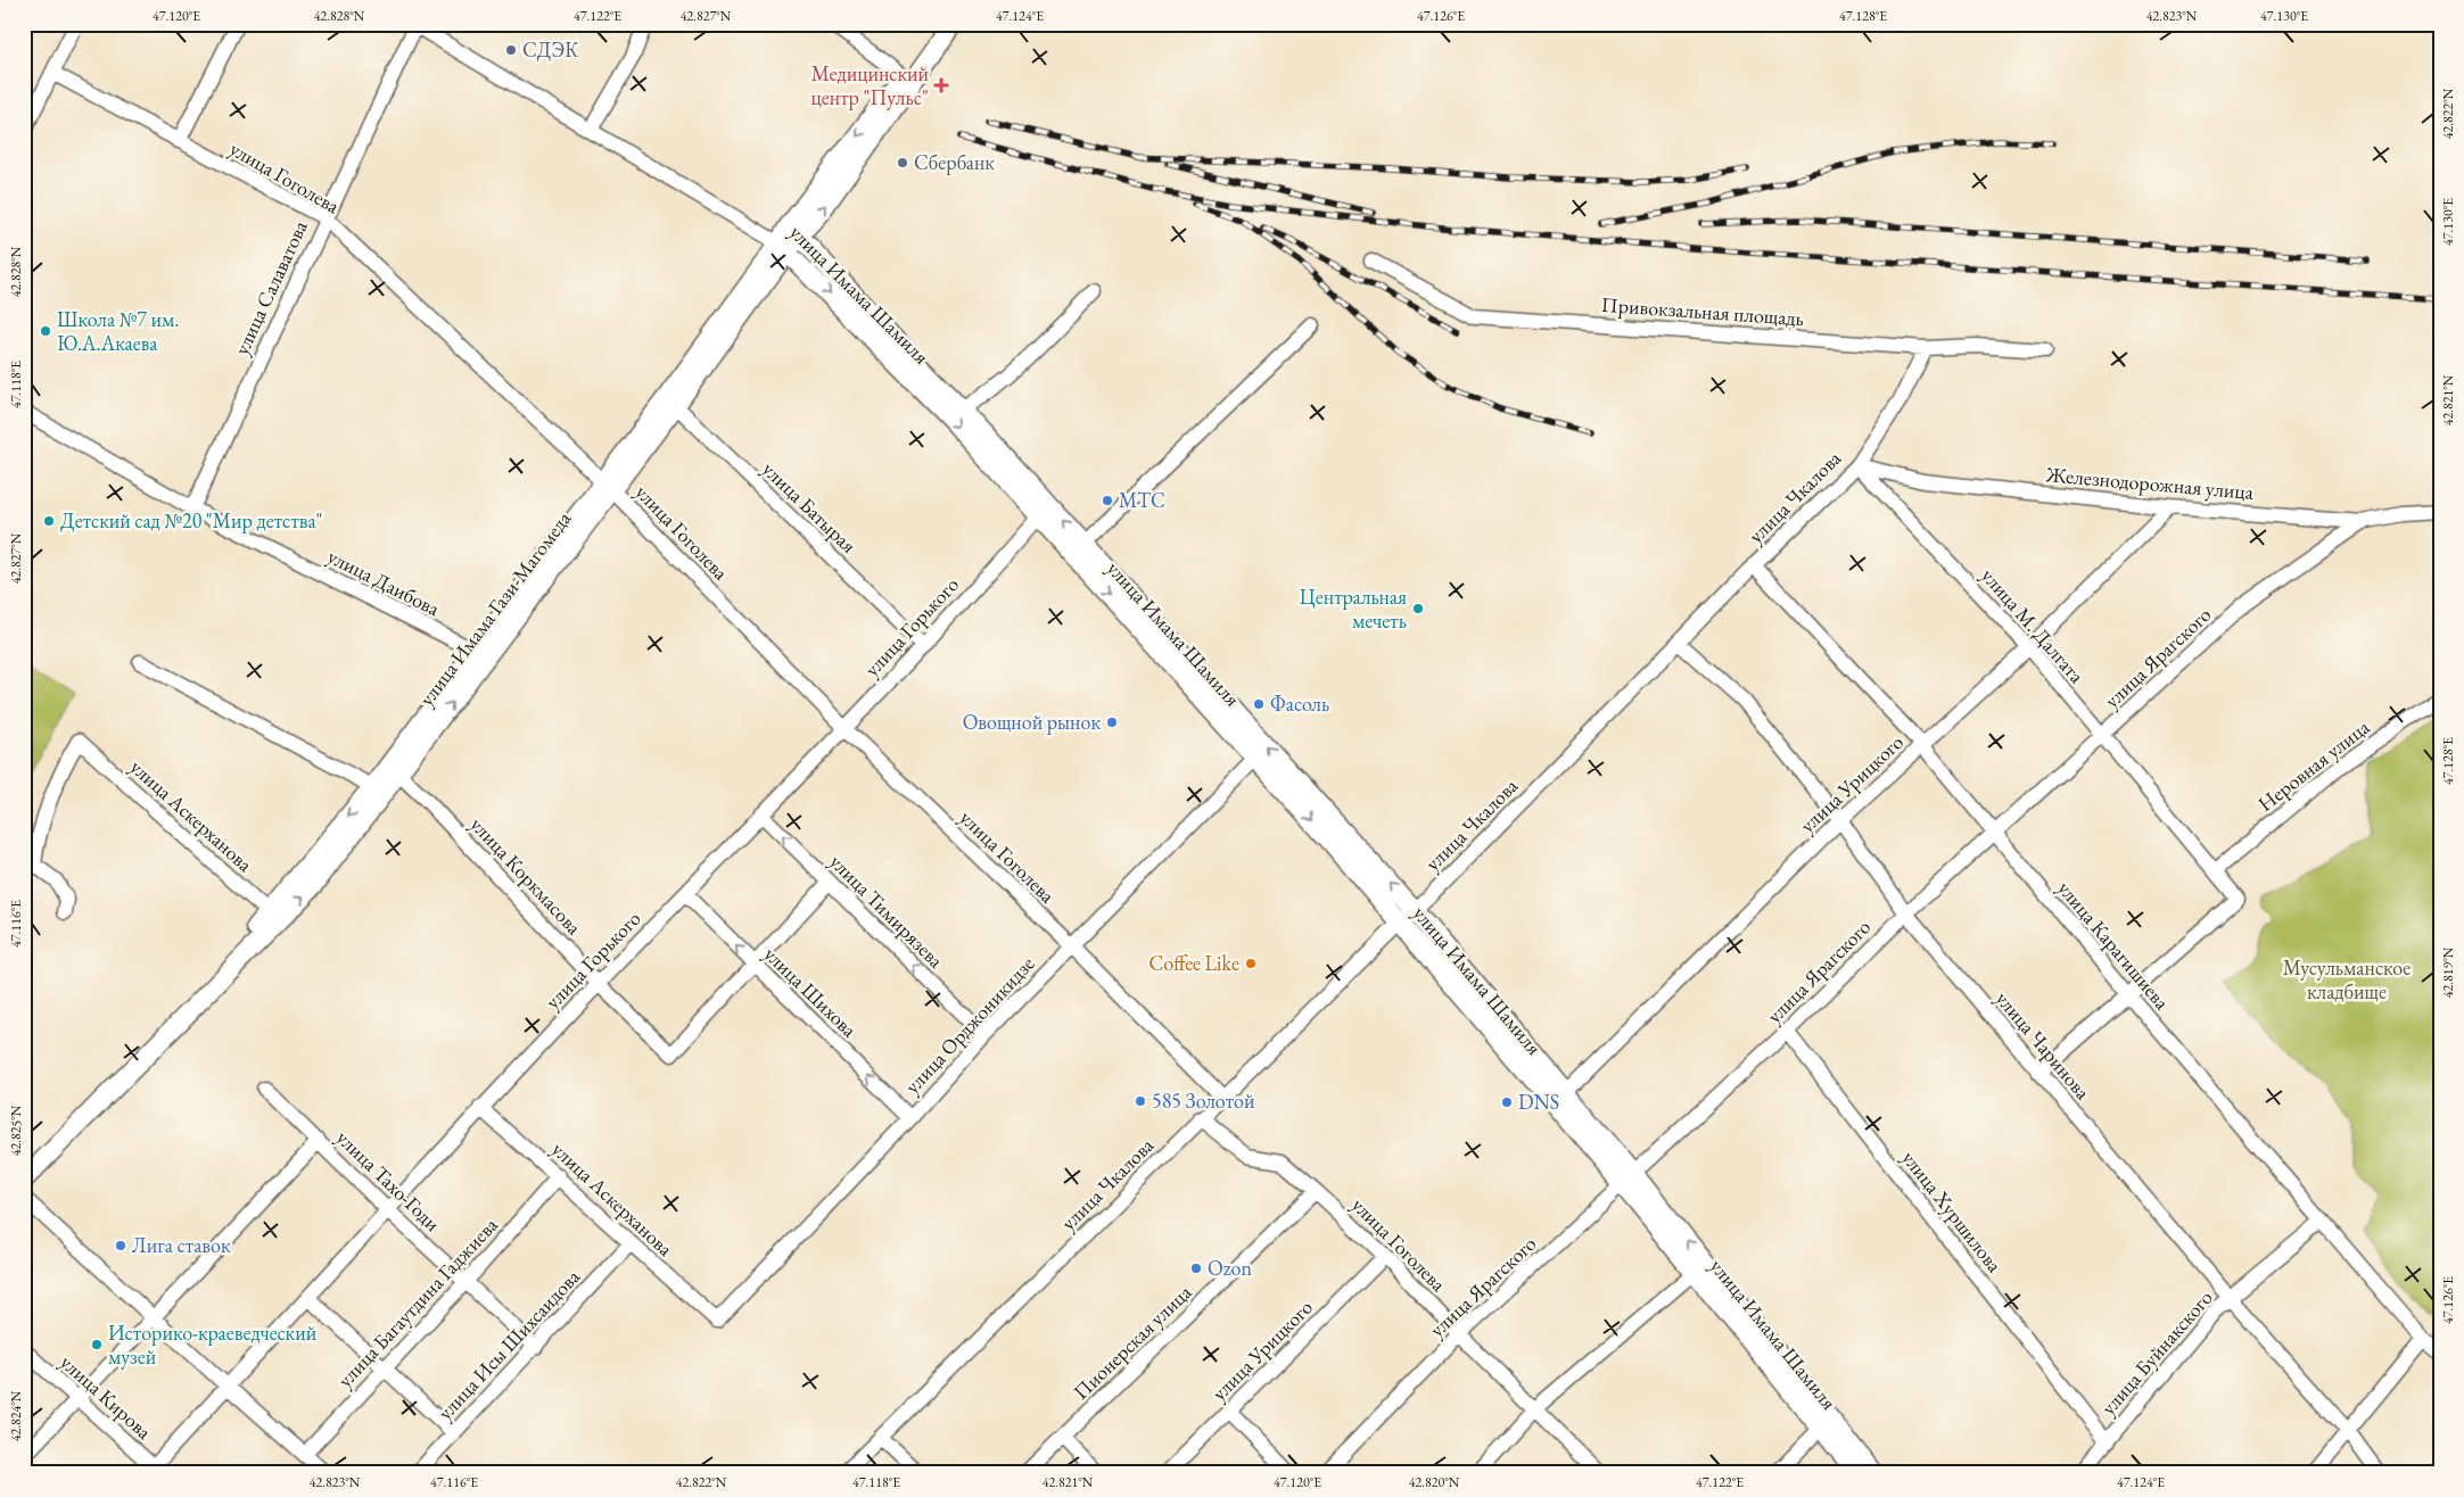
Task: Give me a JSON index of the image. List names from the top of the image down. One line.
{"streets":{"main road":["улица Имама Шамиля","улица Имама Гази-Магомеда"],"street":["улица Гоголева","улица Салаватова","Привокзальная площадь","Железнодорожная улица","улица Чкалова","улица Батырая","улица Даибова","улица М. Далгата","улица Горького","улица Ярагского","Неровная улица","улица Урицкого","улица Аскерханова","улица Коркмасова","улица Тимирязева","улица Карагишиева","улица Шихова","улица Орджоникидзе","улица Чаринова","улица Тахо-Годи","улица Хуршилова","улица Багаутдина Гаджиева","Пионерская улица","улица Исы Шихсаидова","улица Буйнакского","улица Кирова"]},"crossings":[["улица Гоголева","улица Салаватова"],["улица Гоголева","улица Чкалова"],["улица Гоголева","улица Горького"],["улица Гоголева","улица Ярагского"],["улица Гоголева","улица Урицкого"],["улица Гоголева","улица Орджоникидзе"],["улица Гоголева","Пионерская улица"],["улица Салаватова","улица Имама Шамиля"],["улица Салаватова","улица Даибова"],["улица Имама Шамиля","улица Чкалова"],["улица Имама Шамиля","улица Горького"],["улица Имама Шамиля","улица Ярагского"],["улица Имама Шамиля","улица Урицкого"],["улица Имама Шамиля","улица Орджоникидзе"],["Привокзальная площадь","улица Чкалова"],["Железнодорожная улица","улица Чкалова"],["Железнодорожная улица","улица М. Далгата"],["Железнодорожная улица","улица Ярагского"],["Железнодорожная улица","улица Урицкого"],["улица Чкалова","улица М. Далгата"],["улица Чкалова","улица Карагишиева"],["улица Чкалова","улица Чаринова"],["улица Батырая","улица Горького"],["улица Даибова","улица Имама Гази-Магомеда"],["улица Имама Гази-Магомеда","улица Коркмасова"],["улица М. Далгата","улица Ярагского"],["улица М. Далгата","Неровная улица"],["улица М. Далгата","улица Урицкого"],["улица М. Далгата","улица Карагишиева"],["улица Горького","улица Аскерханова"],["улица Горького","улица Коркмасова"],["улица Горького","улица Тимирязева"],["улица Горького","улица Шихова"],["улица Горького","улица Тахо-Годи"],["улица Горького","улица Кирова"],["улица Ярагского","улица Карагишиева"],["улица Ярагского","улица Чаринова"],["улица Ярагского","улица Хуршилова"],["улица Урицкого","улица Карагишиева"],["улица Урицкого","улица Чаринова"],["улица Аскерханова","улица Орджоникидзе"],["улица Аскерханова","улица Багаутдина Гаджиева"],["улица Аскерханова","улица Исы Шихсаидова"],["улица Коркмасова","улица Шихова"],["улица Тимирязева","улица Орджоникидзе"],["улица Карагишиева","улица Буйнакского"],["улица Шихова","улица Орджоникидзе"],["улица Чаринова","улица Буйнакского"],["улица Тахо-Годи","улица Багаутдина Гаджиева"],["улица Тахо-Годи","улица Исы Шихсаидова"],["улица Хуршилова","улица Буйнакского"]],"one_way":["улица Тимирязева","улица Шихова"],"parks":["Мусульманское кладбище"],"places":{"other":["СДЭК","Сбербанк","Школа №7 им. Ю.А.Акаева","МТС","Детский сад №20 \"Мир детства\"","Центральная мечеть","Фасоль","Овощной рынок","Coffee Like","585 Золотой","DNS","Лига ставок","Ozon","Историко-краеведческий музей"],"health":["Медицинский центр \"Пульс\""]},"coordinates":["47.120°E","42.828°N","47.122°E","42.827°N","47.124°E","47.126°E","47.128°E","42.823°N","47.130°E","42.822°N","47.118°E","42.821°N","47.116°E","42.819°N","42.825°N","42.824°N","42.820°N"]}
